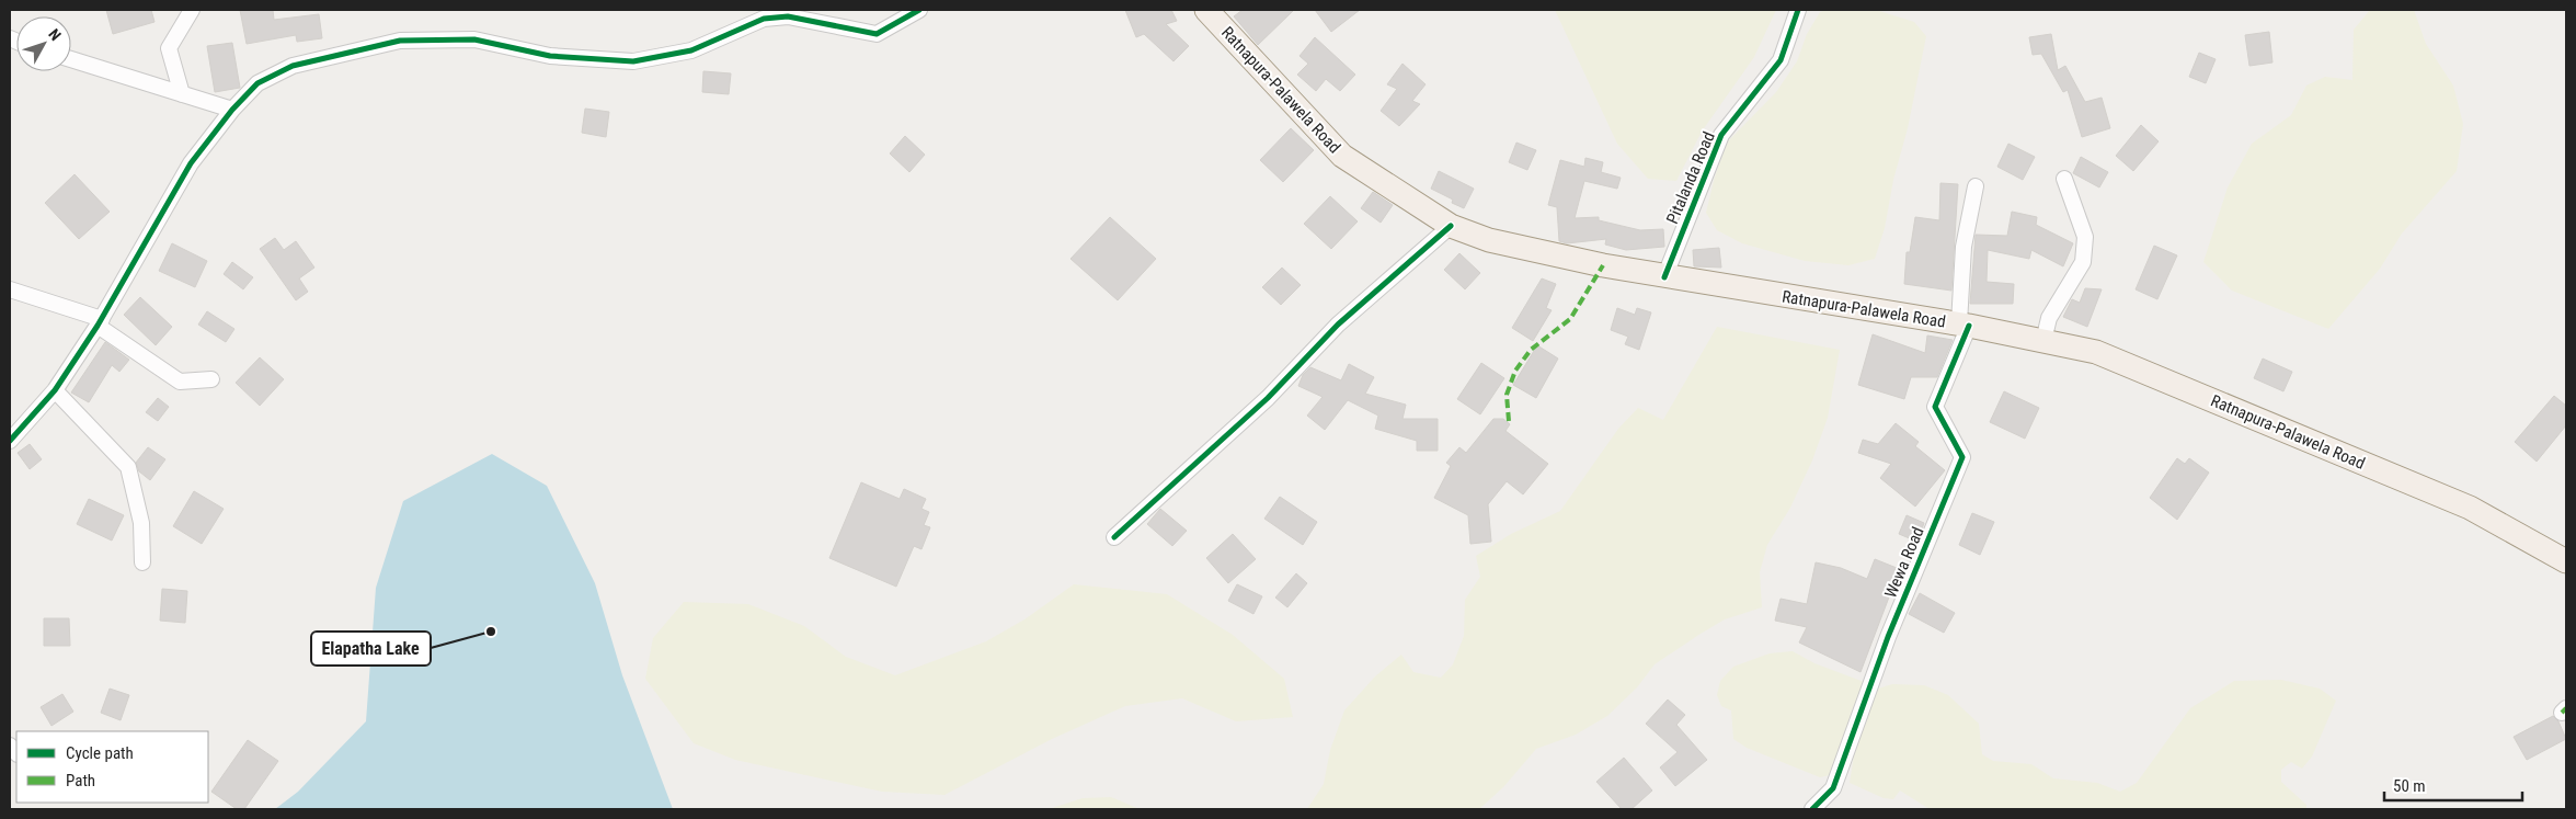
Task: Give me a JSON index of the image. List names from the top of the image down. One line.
{"streets":{"main road":["Ratnapura-Palawela Road"],"street":["Pitalanda Road","Wewa Road"]},"crossings":[["Ratnapura-Palawela Road","Pitalanda Road"],["Ratnapura-Palawela Road","Wewa Road"]],"places":["Elapatha Lake"],"legend":["Cycle path","Path"],"scale_bar":"50 m","north":"top right"}
